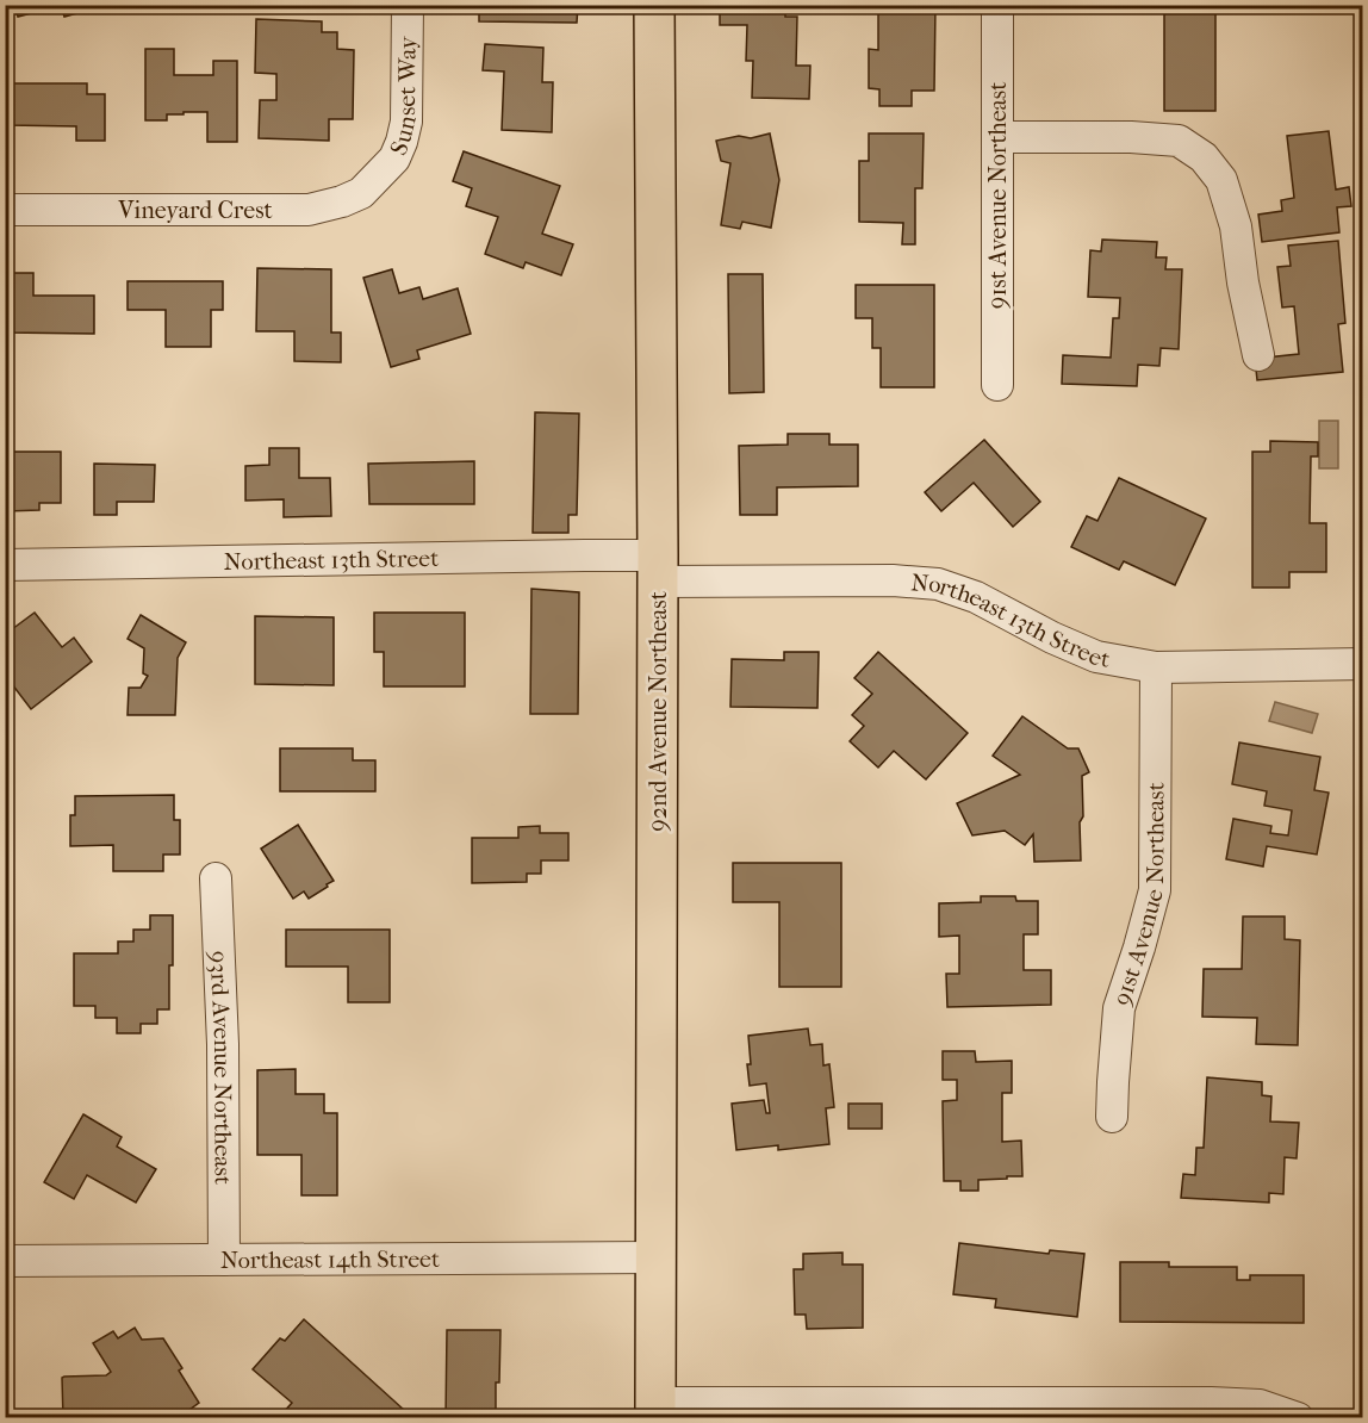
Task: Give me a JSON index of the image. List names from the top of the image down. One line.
{"streets":{"main road":["92nd Avenue Northeast"],"street":["Sunset Way","91st Avenue Northeast","Vineyard Crest","Northeast 13th Street","93rd Avenue Northeast","Northeast 14th Street"]},"crossings":[["Sunset Way","Vineyard Crest"],["91st Avenue Northeast","Northeast 13th Street"],["Northeast 13th Street","92nd Avenue Northeast"],["92nd Avenue Northeast","Northeast 14th Street"],["93rd Avenue Northeast","Northeast 14th Street"]]}
